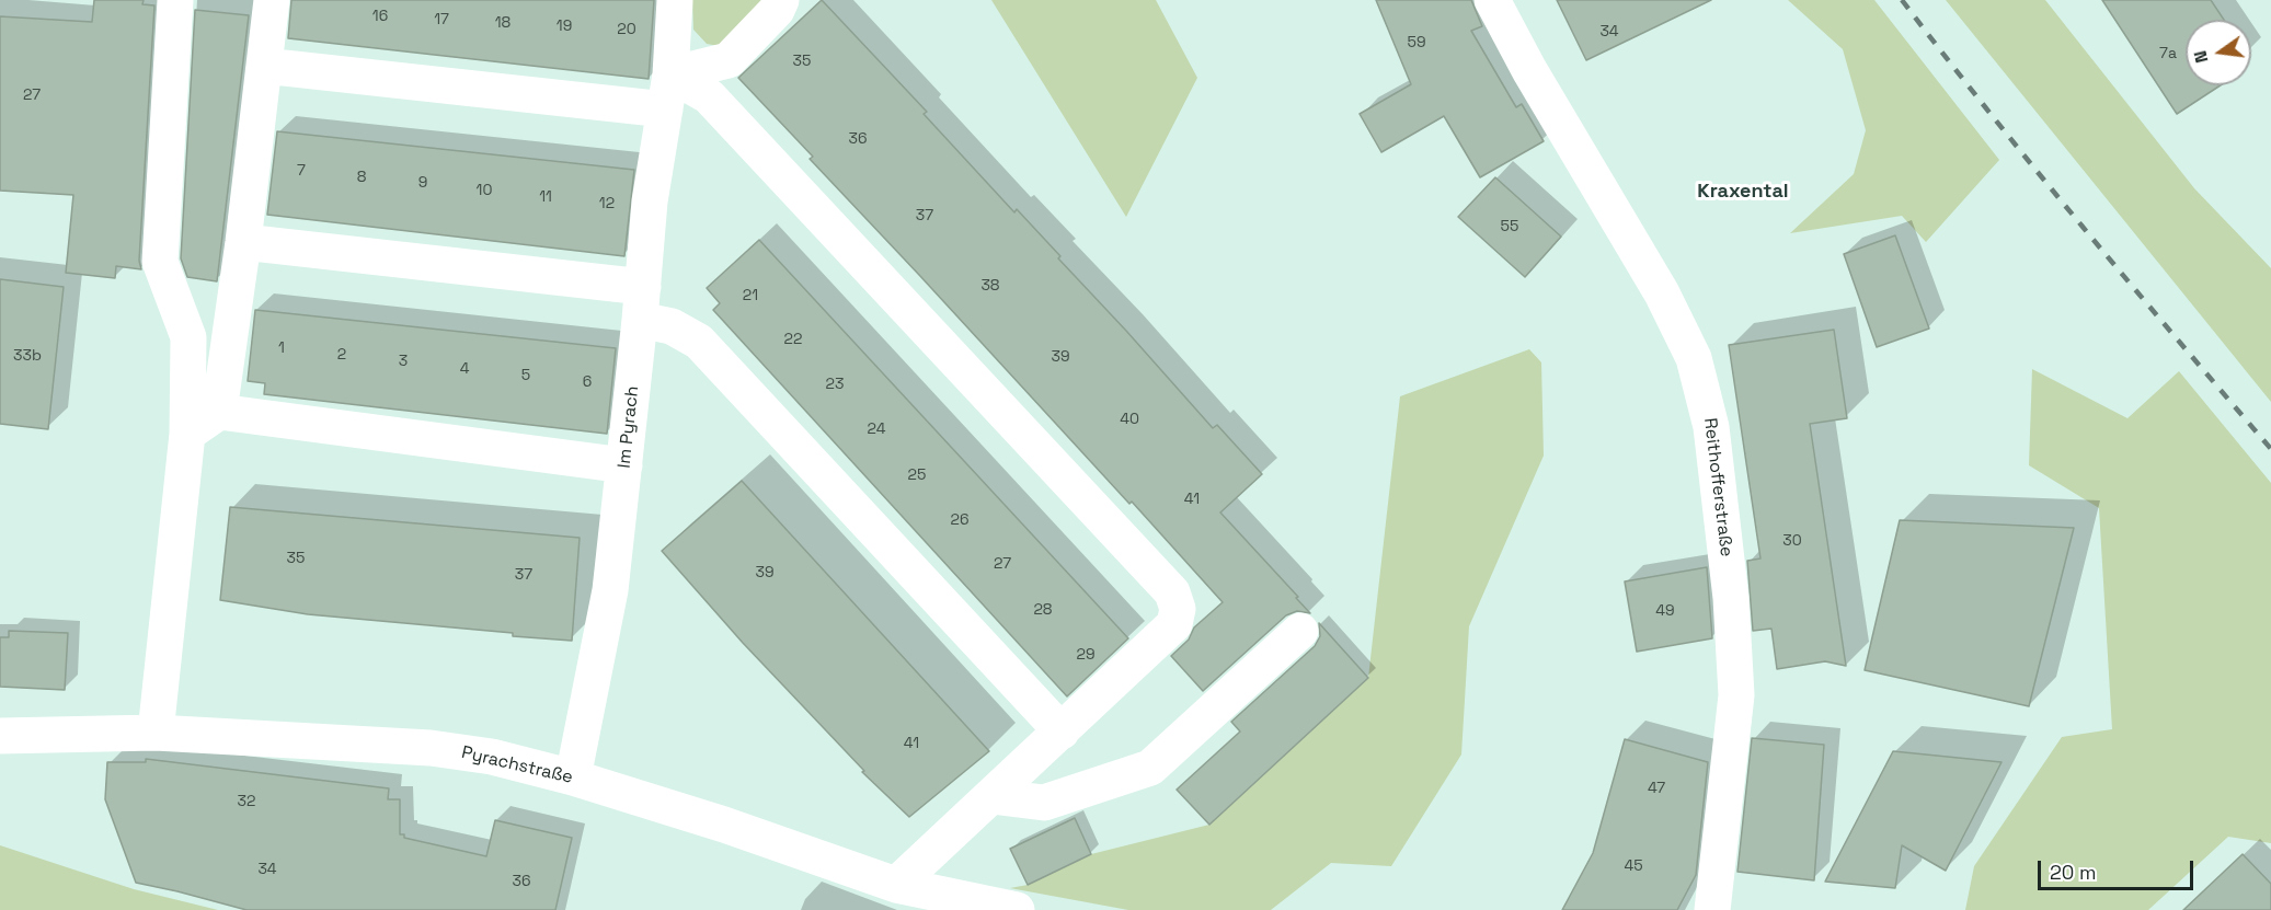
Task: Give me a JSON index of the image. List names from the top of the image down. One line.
{"streets":{"street":["Im Pyrach","Reithofferstraße","Pyrachstraße"]},"crossings":[["Im Pyrach","Pyrachstraße"]],"districts":["Kraxental"],"house_numbers":["16","17","18","19","20","34","59","7a","35","27","36","7","8","9","10","11","12","37","55","38","21","22","1","2","33b","39","3","4","5","6","23","40","24","25","41","26","30","35","27","39","37","28","49","29","41","47","32","45","34","36"],"scale_bar":"20 m","north":"left"}
